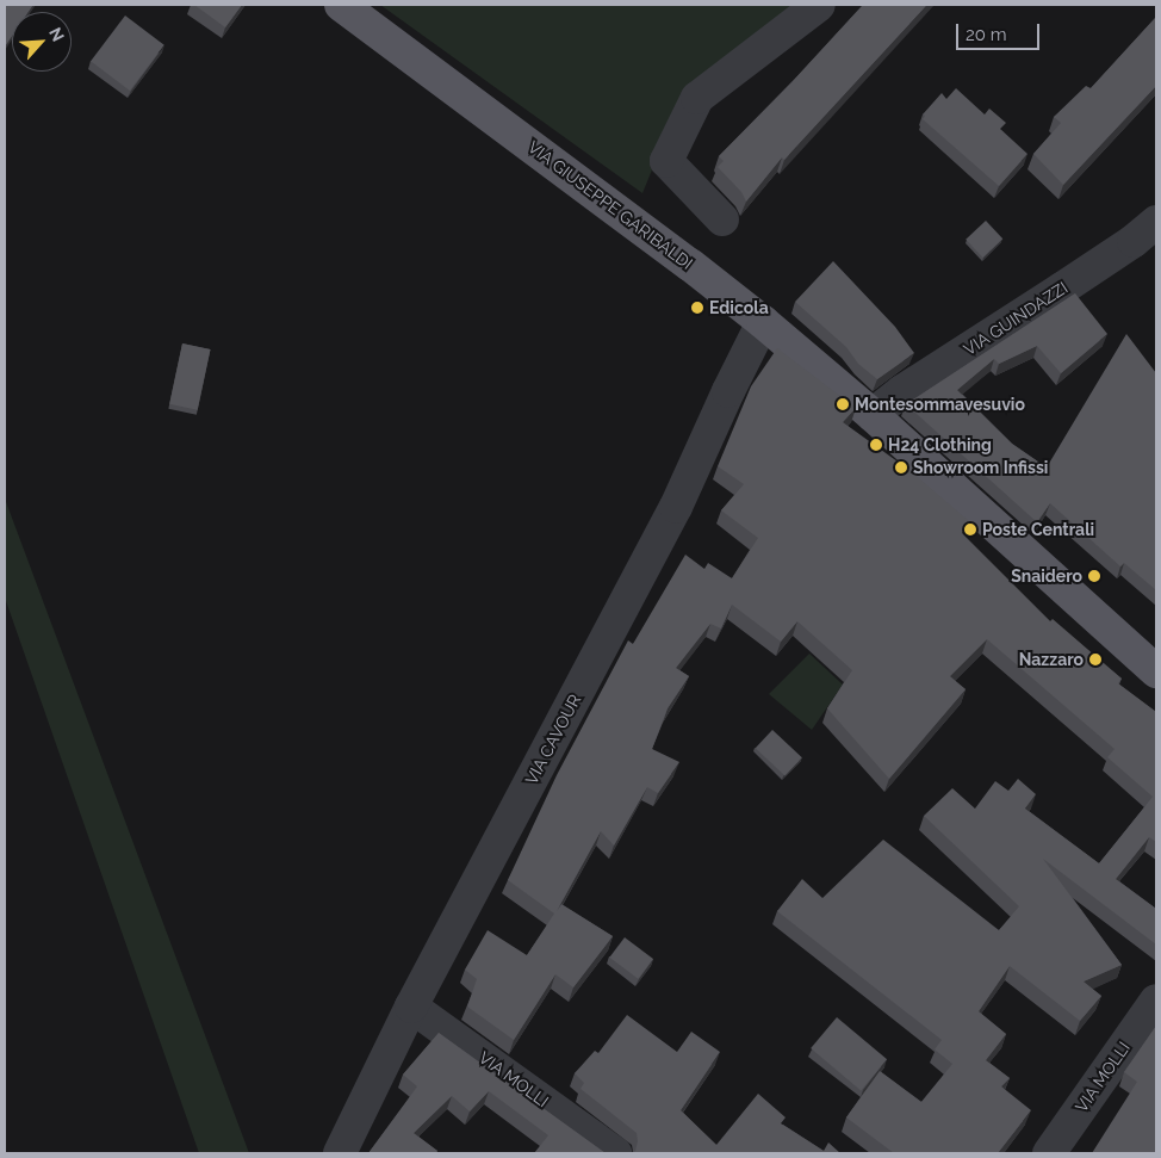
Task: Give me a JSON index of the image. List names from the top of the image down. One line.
{"streets":{"main road":["VIA GIUSEPPE GARIBALDI"],"street":["VIA GUINDAZZI","VIA CAVOUR","VIA MOLLI"]},"crossings":[["VIA GIUSEPPE GARIBALDI","VIA GUINDAZZI"],["VIA GIUSEPPE GARIBALDI","VIA CAVOUR"],["VIA CAVOUR","VIA MOLLI"]],"places":["Edicola","Montesommavesuvio","H24 Clothing","Showroom Infissi","Poste Centrali","Snaidero","Nazzaro"],"scale_bar":"20 m","north":"top right"}
